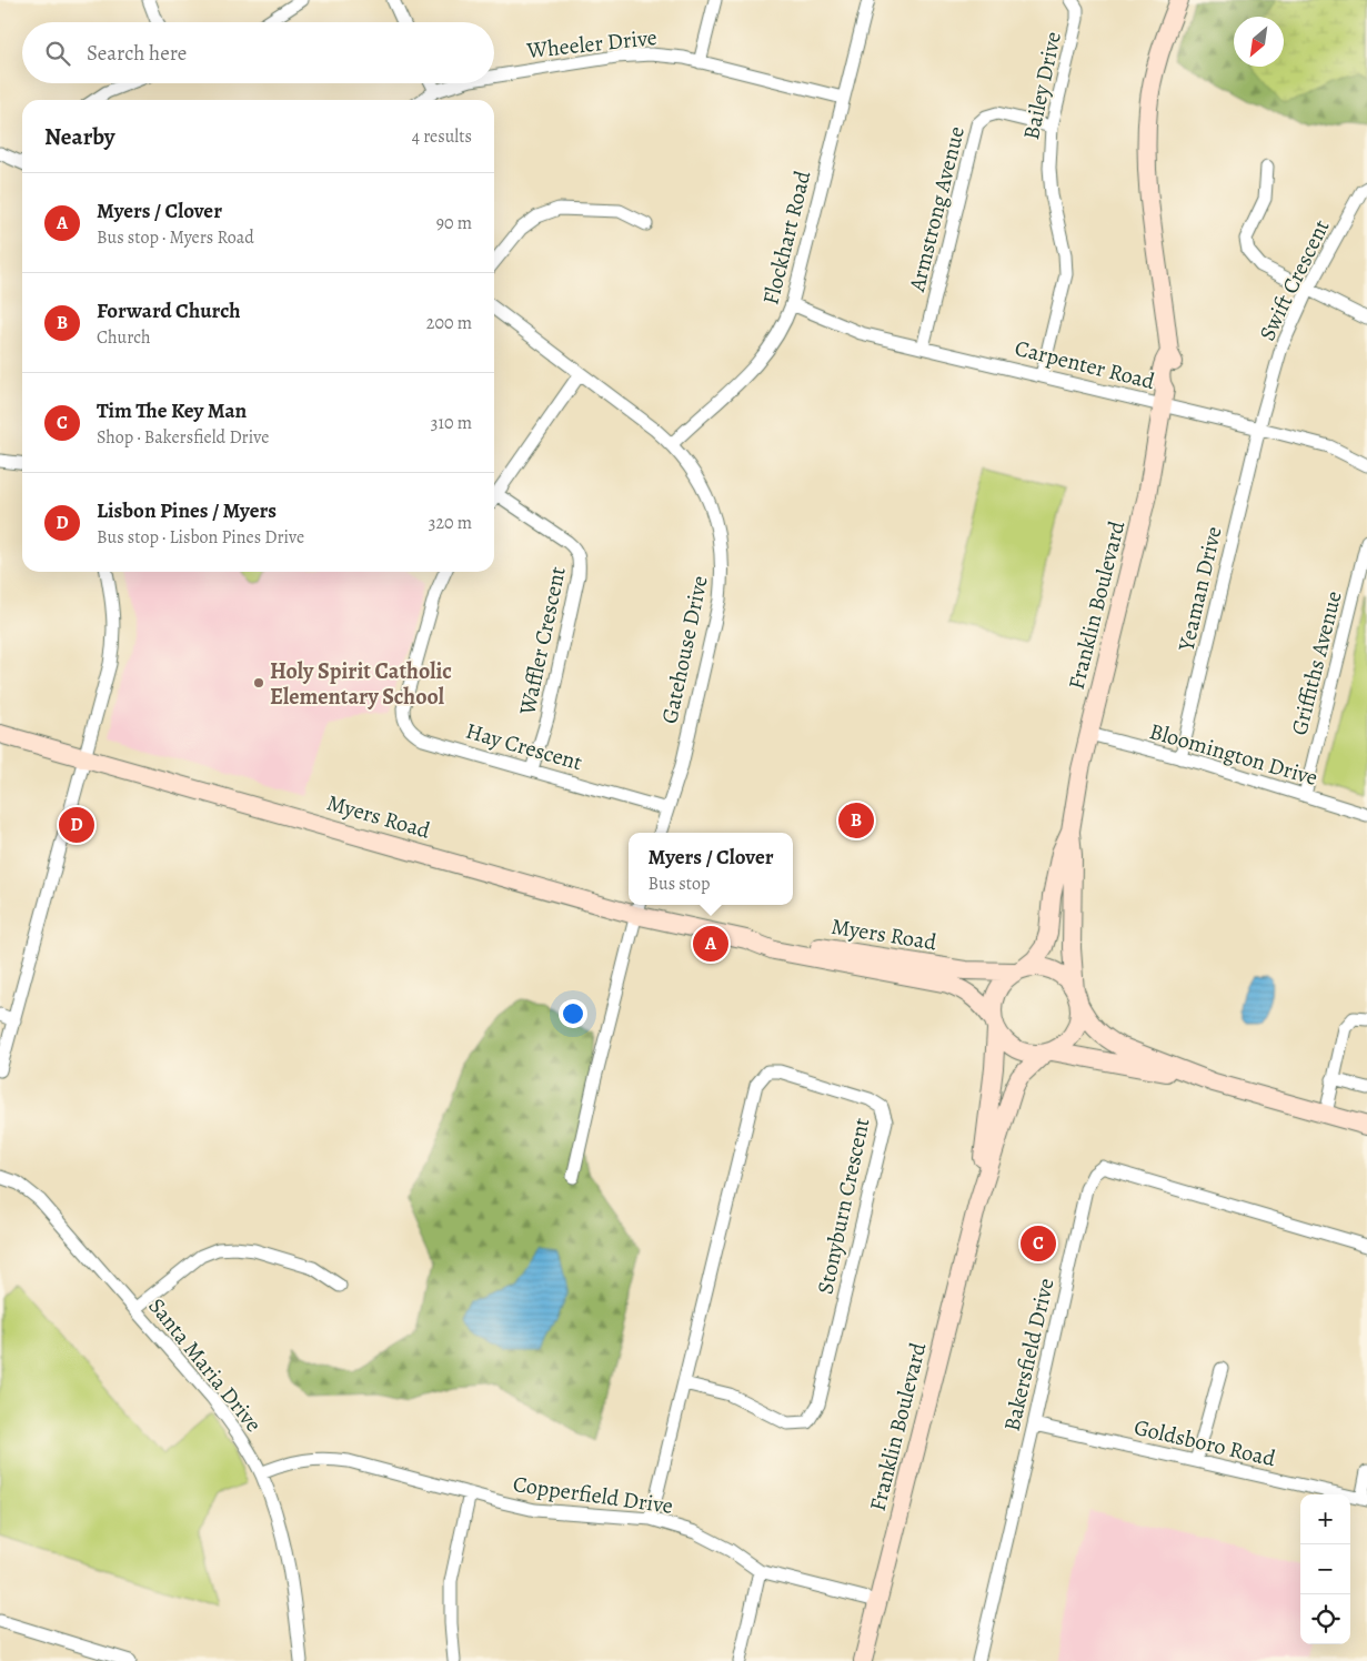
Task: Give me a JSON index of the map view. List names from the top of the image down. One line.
{"streets":{"main road":["Franklin Boulevard","Myers Road"],"street":["Wheeler Drive","Bailey Drive","Armstrong Avenue","Flockhart Road","Swift Crescent","Carpenter Road","Yeaman Drive","Waffler Crescent","Gatehouse Drive","Griffiths Avenue","Hay Crescent","Bloomington Drive","Stonyburn Crescent","Bakersfield Drive","Santa Maria Drive","Goldsboro Road","Copperfield Drive"]},"crossings":[["Wheeler Drive","Flockhart Road"],["Bailey Drive","Armstrong Avenue"],["Bailey Drive","Carpenter Road"],["Armstrong Avenue","Carpenter Road"],["Flockhart Road","Carpenter Road"],["Flockhart Road","Gatehouse Drive"],["Swift Crescent","Carpenter Road"],["Swift Crescent","Yeaman Drive"],["Carpenter Road","Yeaman Drive"],["Carpenter Road","Franklin Boulevard"],["Yeaman Drive","Bloomington Drive"],["Franklin Boulevard","Bloomington Drive"],["Franklin Boulevard","Myers Road"],["Franklin Boulevard","Copperfield Drive"],["Waffler Crescent","Hay Crescent"],["Gatehouse Drive","Hay Crescent"],["Griffiths Avenue","Bloomington Drive"],["Stonyburn Crescent","Copperfield Drive"],["Bakersfield Drive","Goldsboro Road"],["Santa Maria Drive","Copperfield Drive"]],"places":["Holy Spirit Catholic Elementary School"],"north":"bottom left","page":{"search":"Search here","heading":["Nearby","4 results"],"list":[{"mark":"A","name":"Myers / Clover","note":"Bus stop · Myers Road","value":"90 m"},{"mark":"B","name":"Forward Church","note":"Church","value":"200 m"},{"mark":"C","name":"Tim The Key Man","note":"Shop · Bakersfield Drive","value":"310 m"},{"mark":"D","name":"Lisbon Pines / Myers","note":"Bus stop · Lisbon Pines Drive","value":"320 m"}],"pins":["B","D","A","C"],"popup":["Myers / Clover","Bus stop"],"map_buttons":["+","−"]}}
